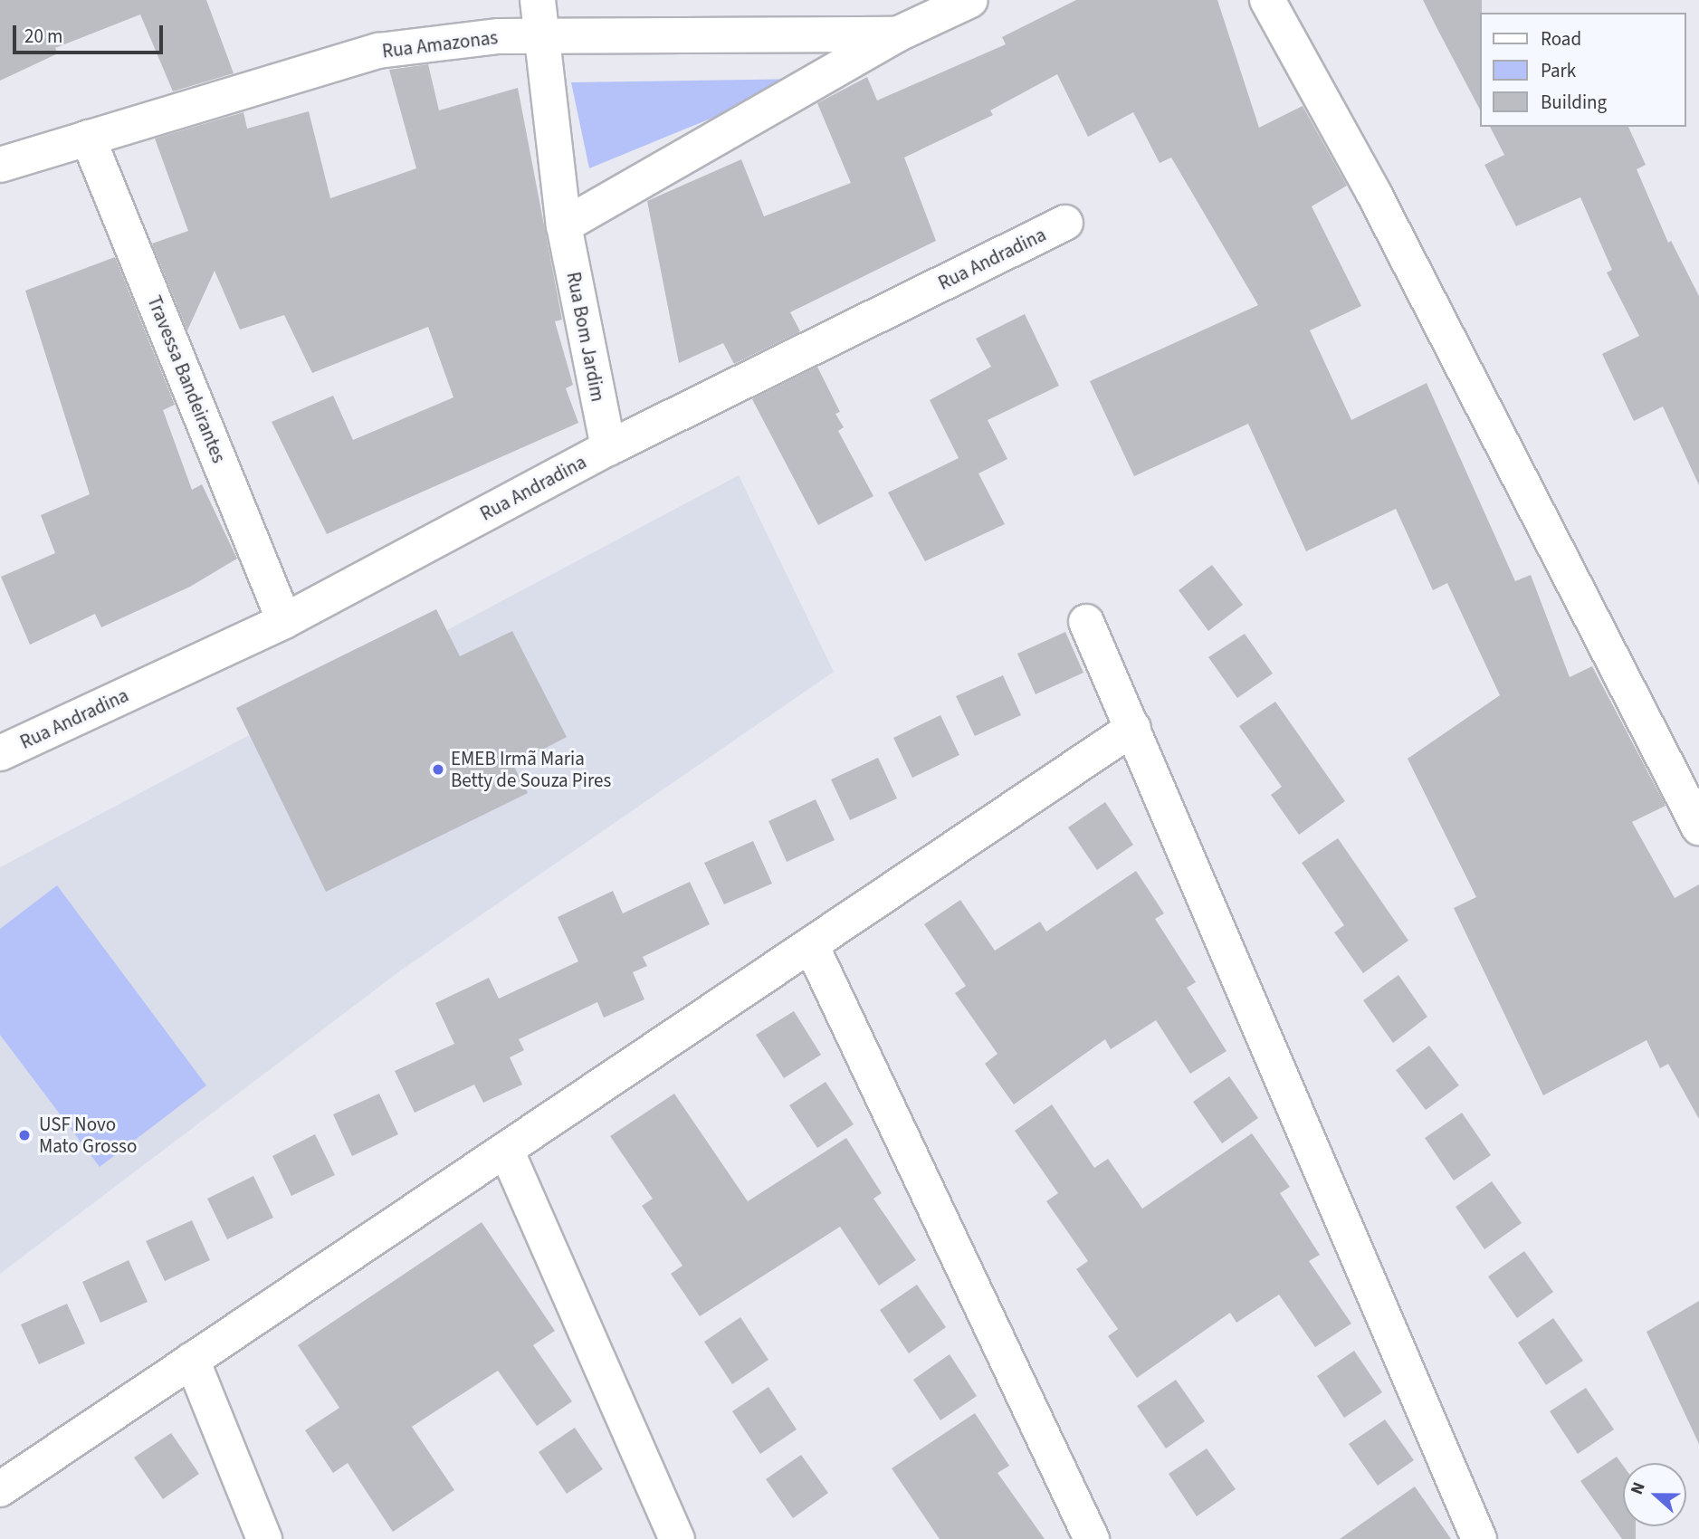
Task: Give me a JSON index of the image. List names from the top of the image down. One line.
{"streets":{"street":["Rua Amazonas","Rua Andradina","Rua Bom Jardim","Travessa Bandeirantes"]},"crossings":[["Rua Amazonas","Rua Bom Jardim"],["Rua Amazonas","Travessa Bandeirantes"],["Rua Andradina","Rua Bom Jardim"],["Rua Andradina","Travessa Bandeirantes"]],"places":["EMEB Irmã Maria Betty de Souza Pires","USF Novo Mato Grosso"],"legend":["Road","Park","Building"],"scale_bar":"20 m","north":"left"}
